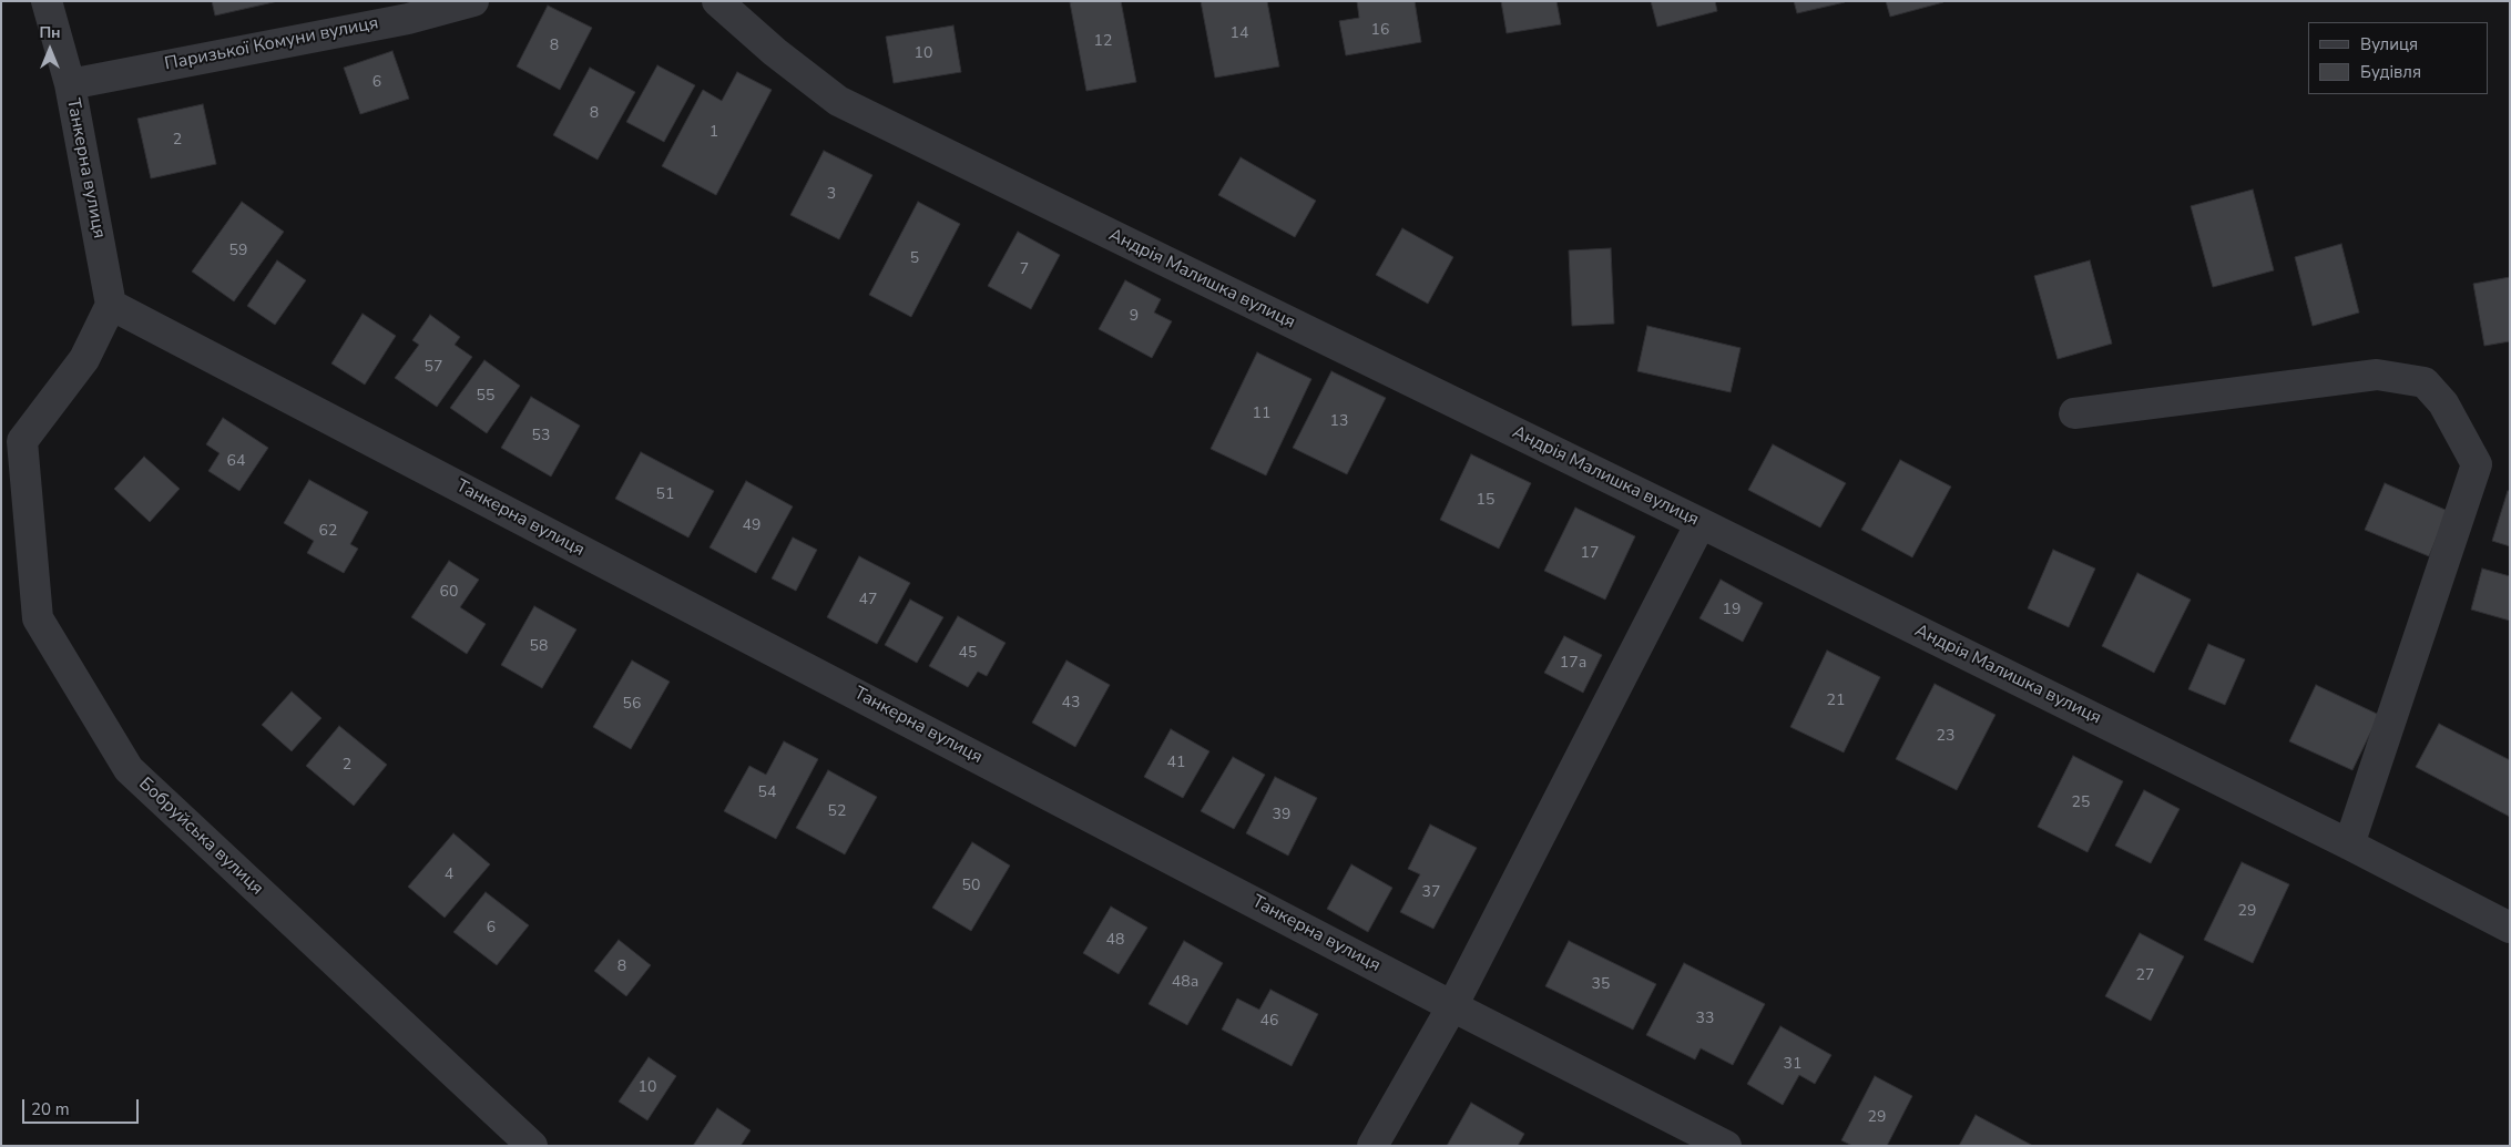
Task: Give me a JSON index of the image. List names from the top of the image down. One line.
{"streets":{"street":["Паризької Комуни вулиця","Танкерна вулиця","Андрія Малишка вулиця","Бобруйська вулиця"]},"crossings":[["Паризької Комуни вулиця","Танкерна вулиця"],["Танкерна вулиця","Бобруйська вулиця"]],"house_numbers":["16","14","12","8","10","6","8","1","2","3","59","5","7","9","57","55","11","13","53","64","51","15","49","62","17","60","47","19","58","45","17а","21","43","56","23","41","2","54","25","52","39","4","50","37","29","6","48","8","27","48а","35","33","46","31","10","29"],"legend":["Вулиця","Будівля"],"scale_bar":"20 m","north":"top"}
